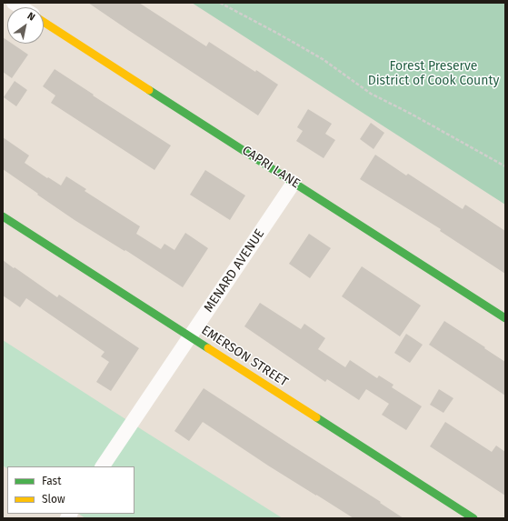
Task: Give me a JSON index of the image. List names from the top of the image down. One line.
{"streets":{"street":["CAPRI LANE","MENARD AVENUE","EMERSON STREET"]},"crossings":[["CAPRI LANE","MENARD AVENUE"],["MENARD AVENUE","EMERSON STREET"]],"parks":["Forest Preserve District of Cook County"],"legend":["Fast","Slow"],"north":"top right"}
